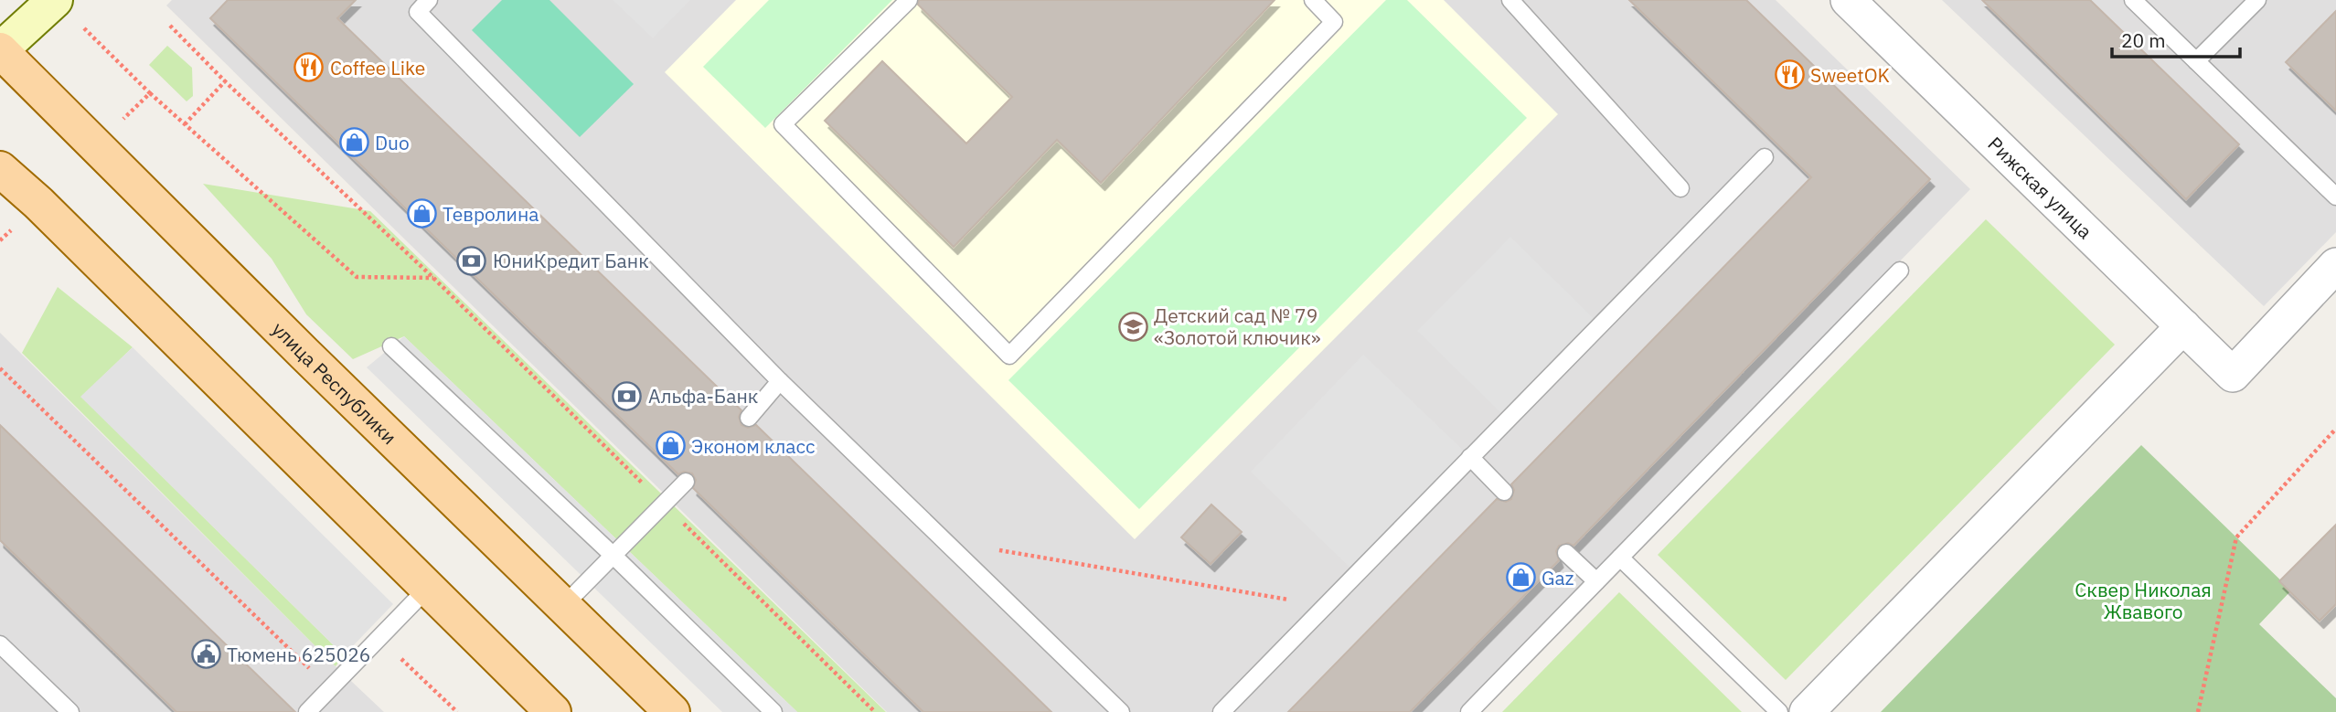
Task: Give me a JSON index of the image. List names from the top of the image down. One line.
{"streets":{"main road":["улица Республики"],"street":["Рижская улица"]},"parks":["Сквер Николая Жвавого"],"places":{"restaurant":["Coffee Like","SweetOK"],"shop":["Duo","Тевролина","Эконом класс","Gaz"],"bank":["ЮниКредит Банк","Альфа-Банк"],"school or university":["Детский сад № 79 «Золотой ключик»"],"public building":["Тюмень 625026"]},"scale_bar":"20 m"}
